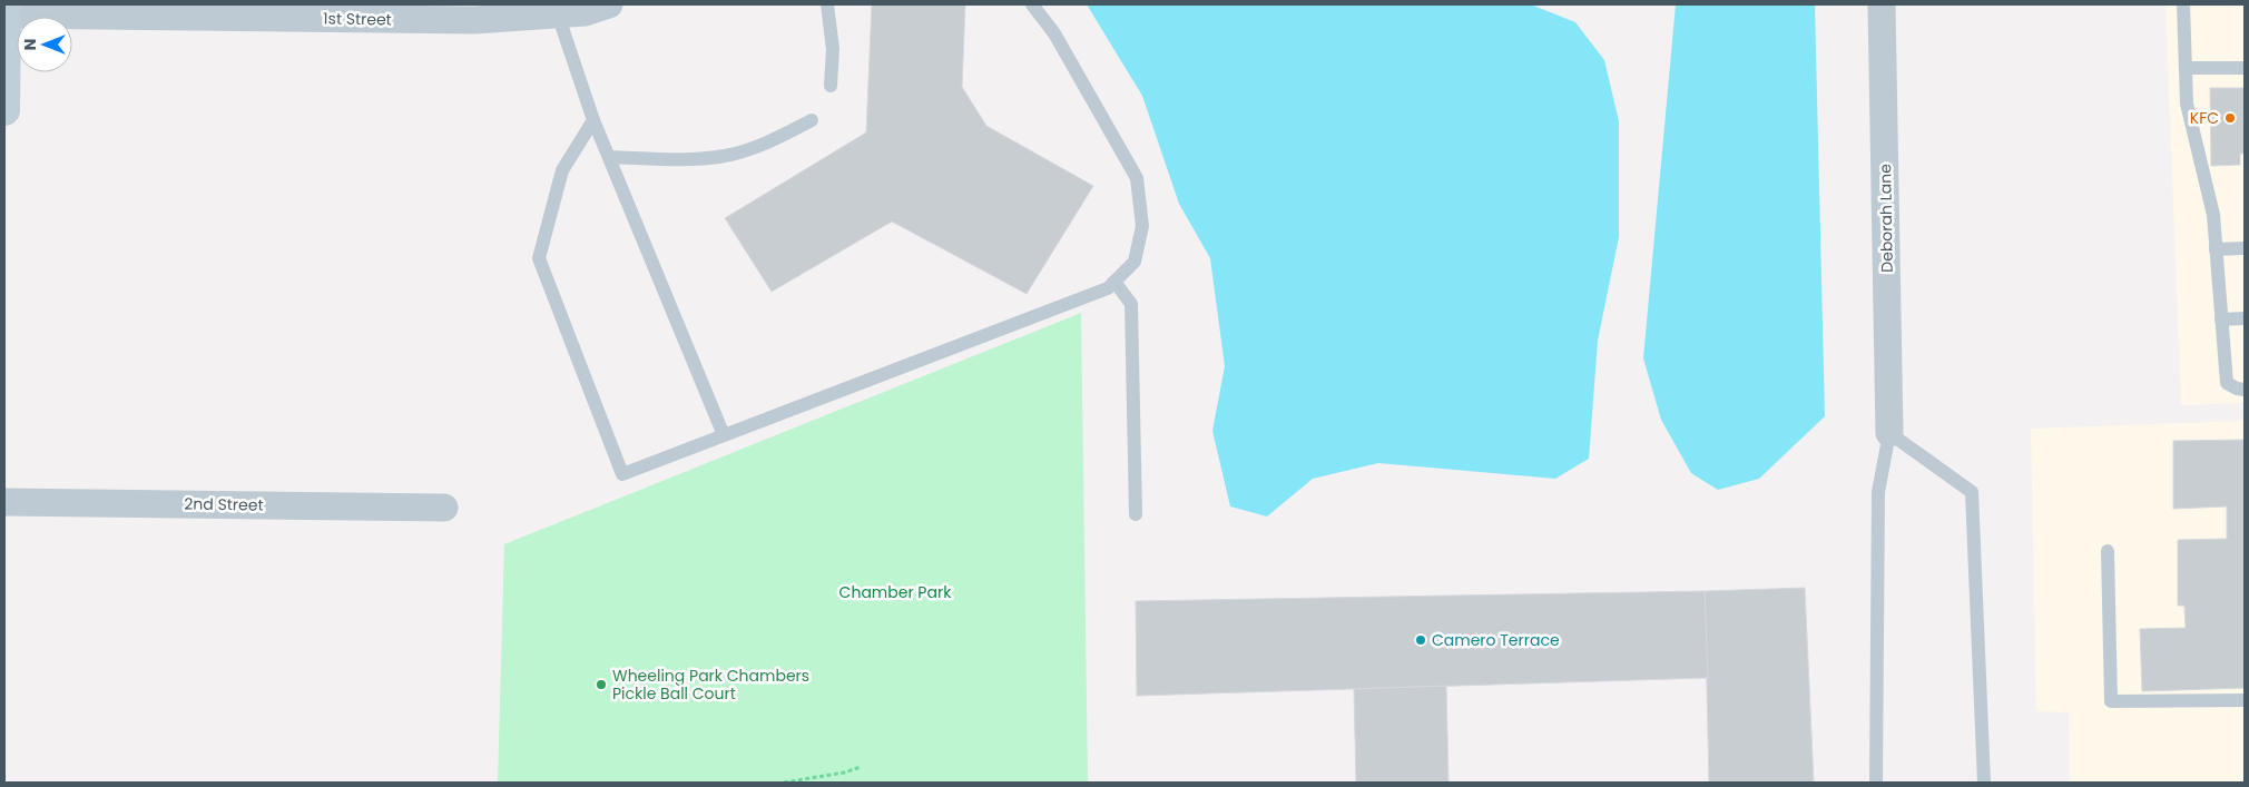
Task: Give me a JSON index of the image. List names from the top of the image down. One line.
{"streets":{"street":["1st Street","Deborah Lane","2nd Street"]},"parks":["Chamber Park"],"places":["KFC","Camero Terrace","Wheeling Park Chambers Pickle Ball Court"],"north":"left"}
